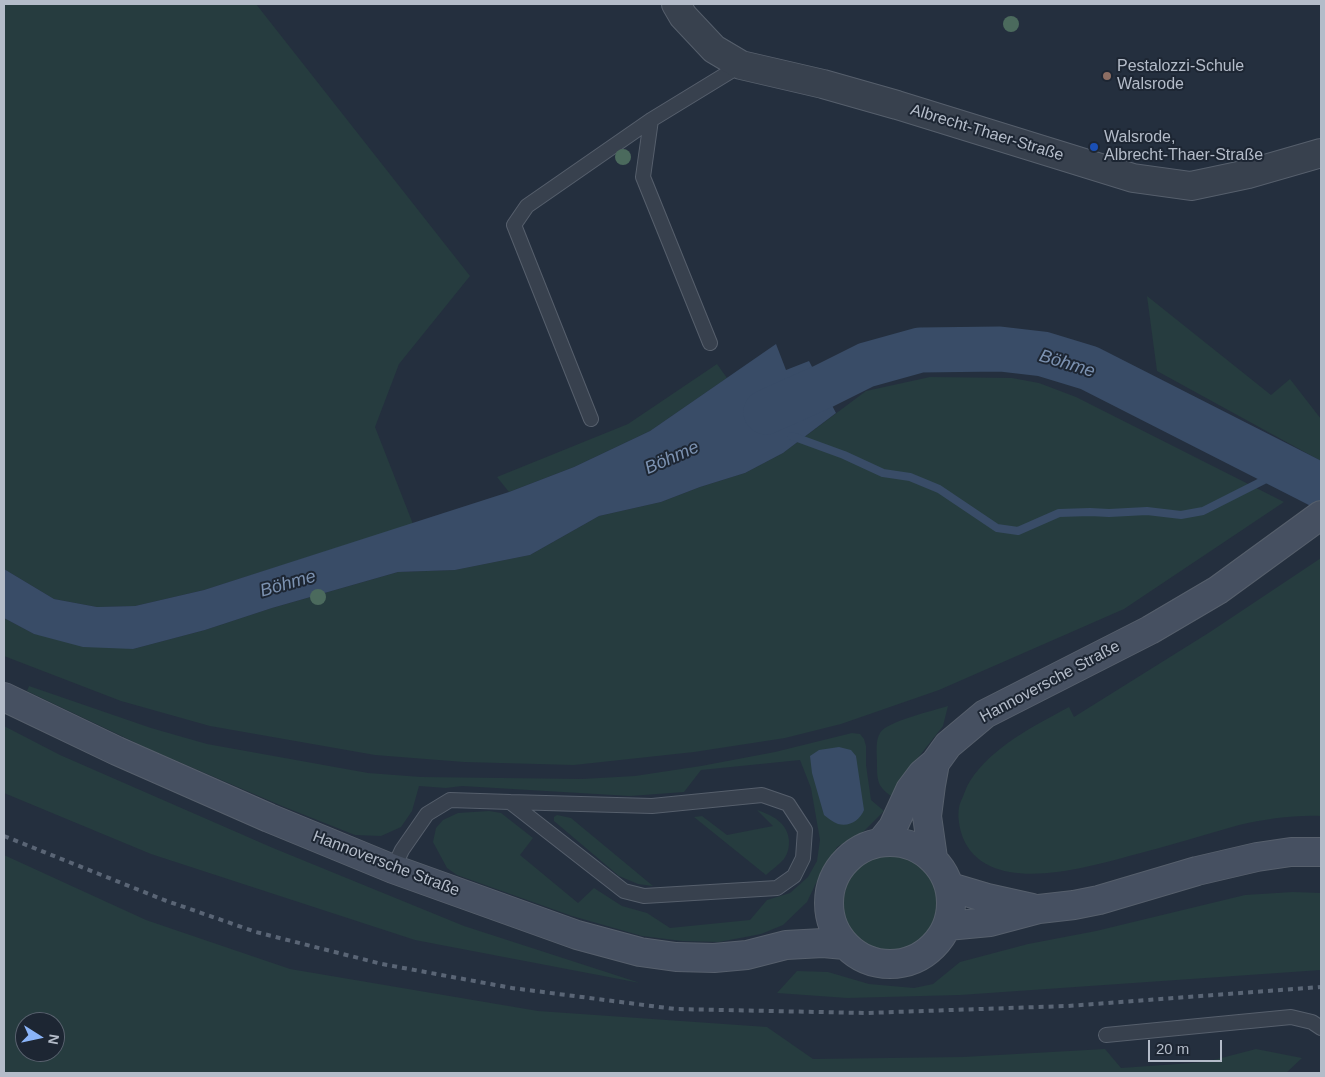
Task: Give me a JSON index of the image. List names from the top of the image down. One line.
{"streets":{"main road":["Hannoversche Straße"],"street":["Albrecht-Thaer-Straße"]},"water":["Böhme"],"places":["Pestalozzi-Schule Walsrode","Walsrode, Albrecht-Thaer-Straße"],"scale_bar":"20 m","north":"right"}
